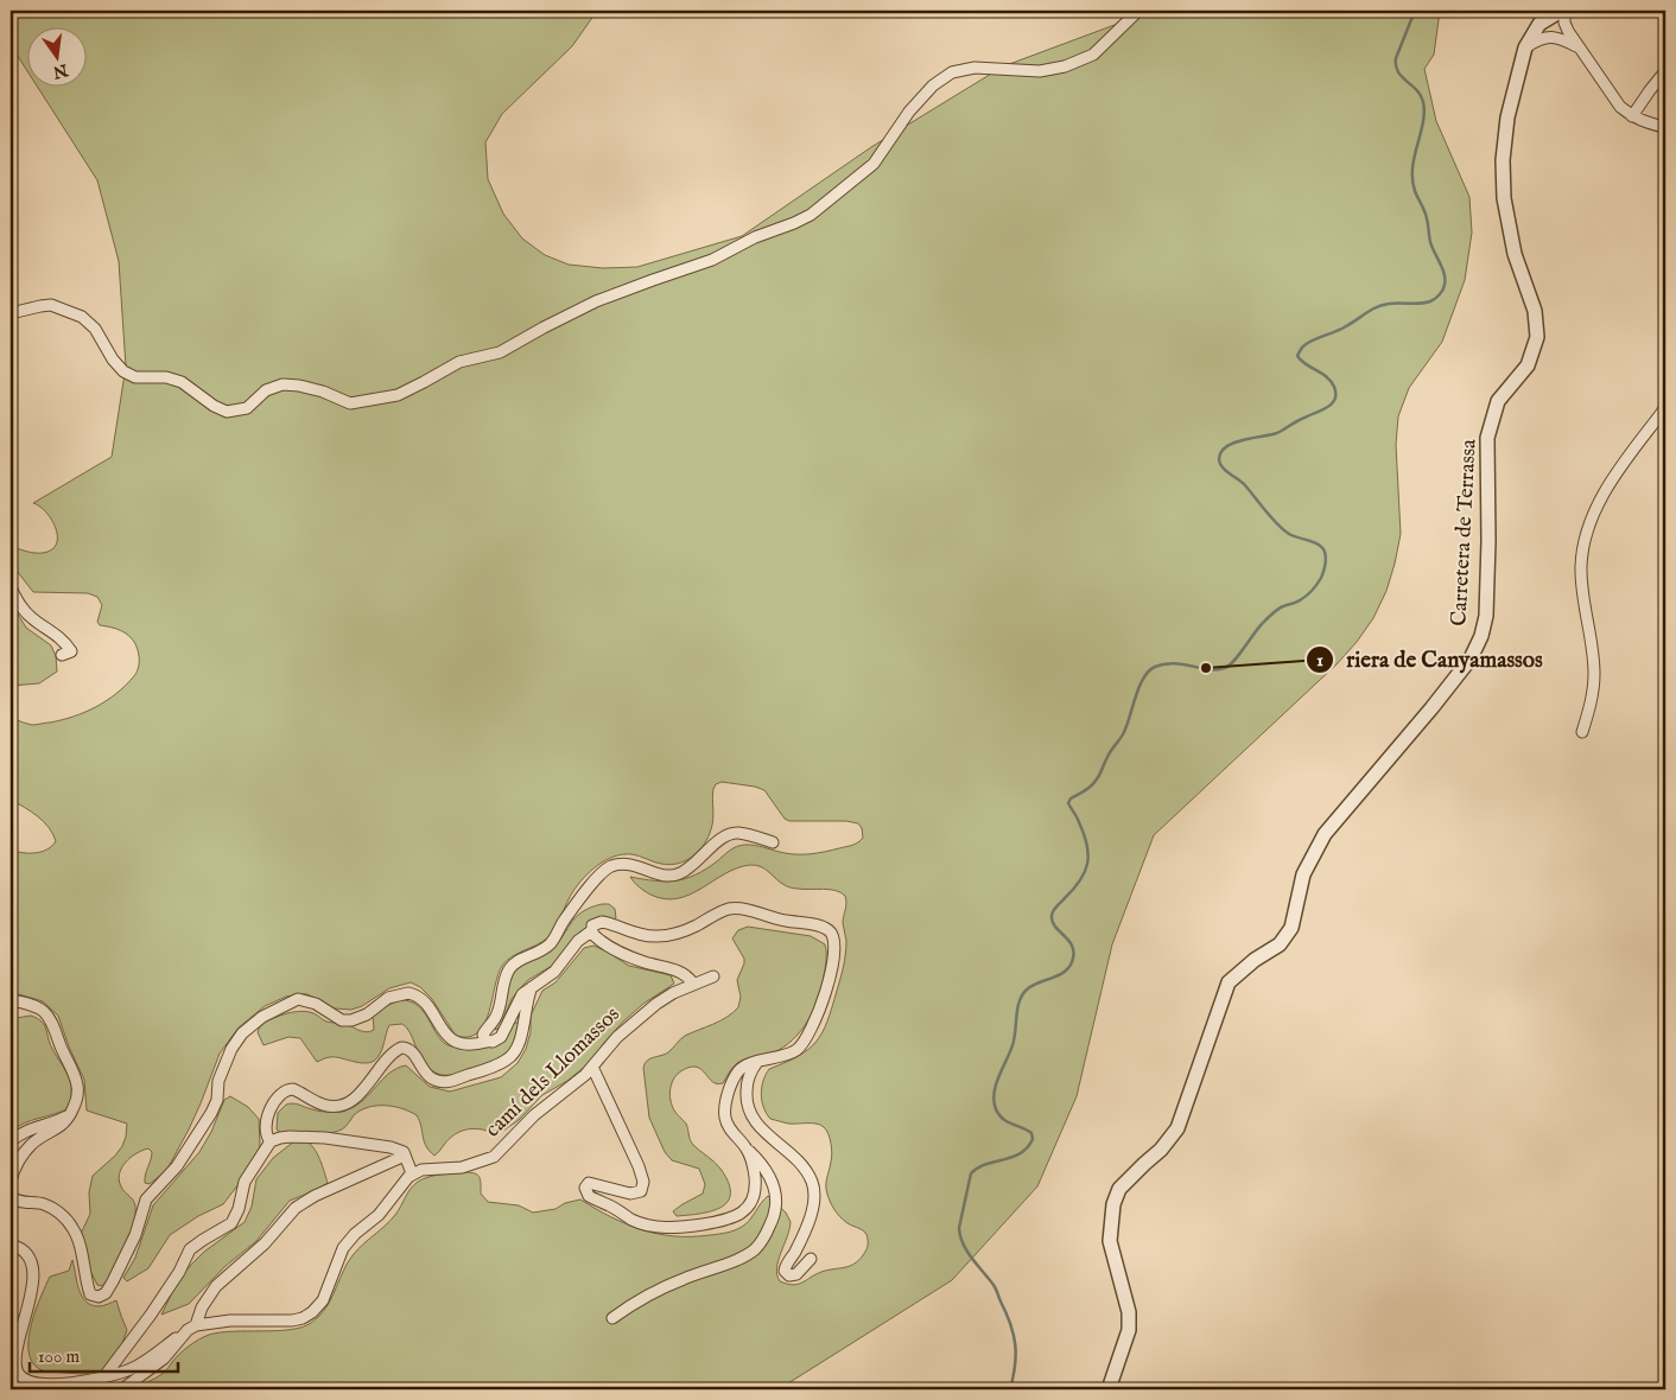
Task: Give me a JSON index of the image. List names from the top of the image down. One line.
{"streets":{"street":["Carretera de Terrassa","camí dels Llomassos"]},"places":["riera de Canyamassos"],"scale_bar":"100 m","north":"bottom"}
